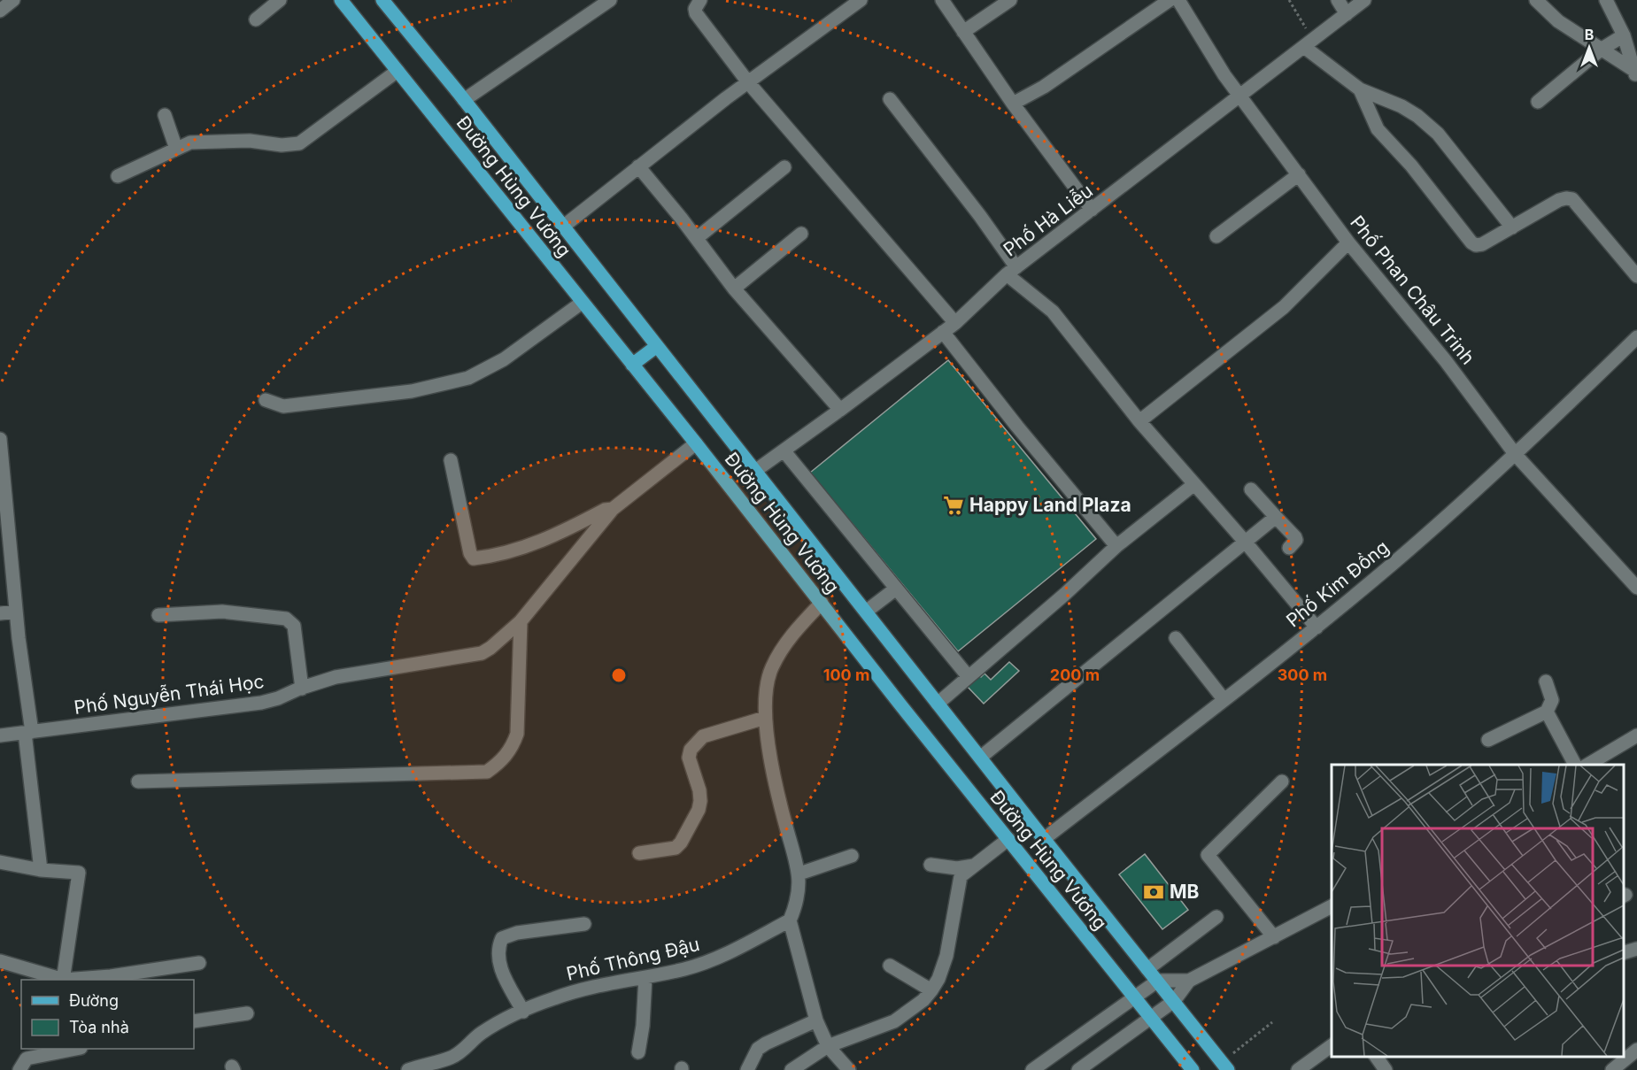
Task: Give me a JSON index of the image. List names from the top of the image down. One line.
{"streets":{"main road":["Đường Hùng Vương"],"street":["Phố Hà Liễu","Phố Phan Châu Trinh","Phố Kim Đồng","Phố Nguyễn Thái Học","Phố Thông Đậu"]},"crossings":[["Đường Hùng Vương","Phố Hà Liễu"],["Đường Hùng Vương","Phố Kim Đồng"],["Đường Hùng Vương","Phố Nguyễn Thái Học"],["Phố Hà Liễu","Phố Phan Châu Trinh"],["Phố Phan Châu Trinh","Phố Kim Đồng"]],"places":{"supermarket":["Happy Land Plaza"],"bank":["MB"]},"legend":["Đường","Tòa nhà"],"north":"top","rings":["100 m","200 m","300 m"]}
